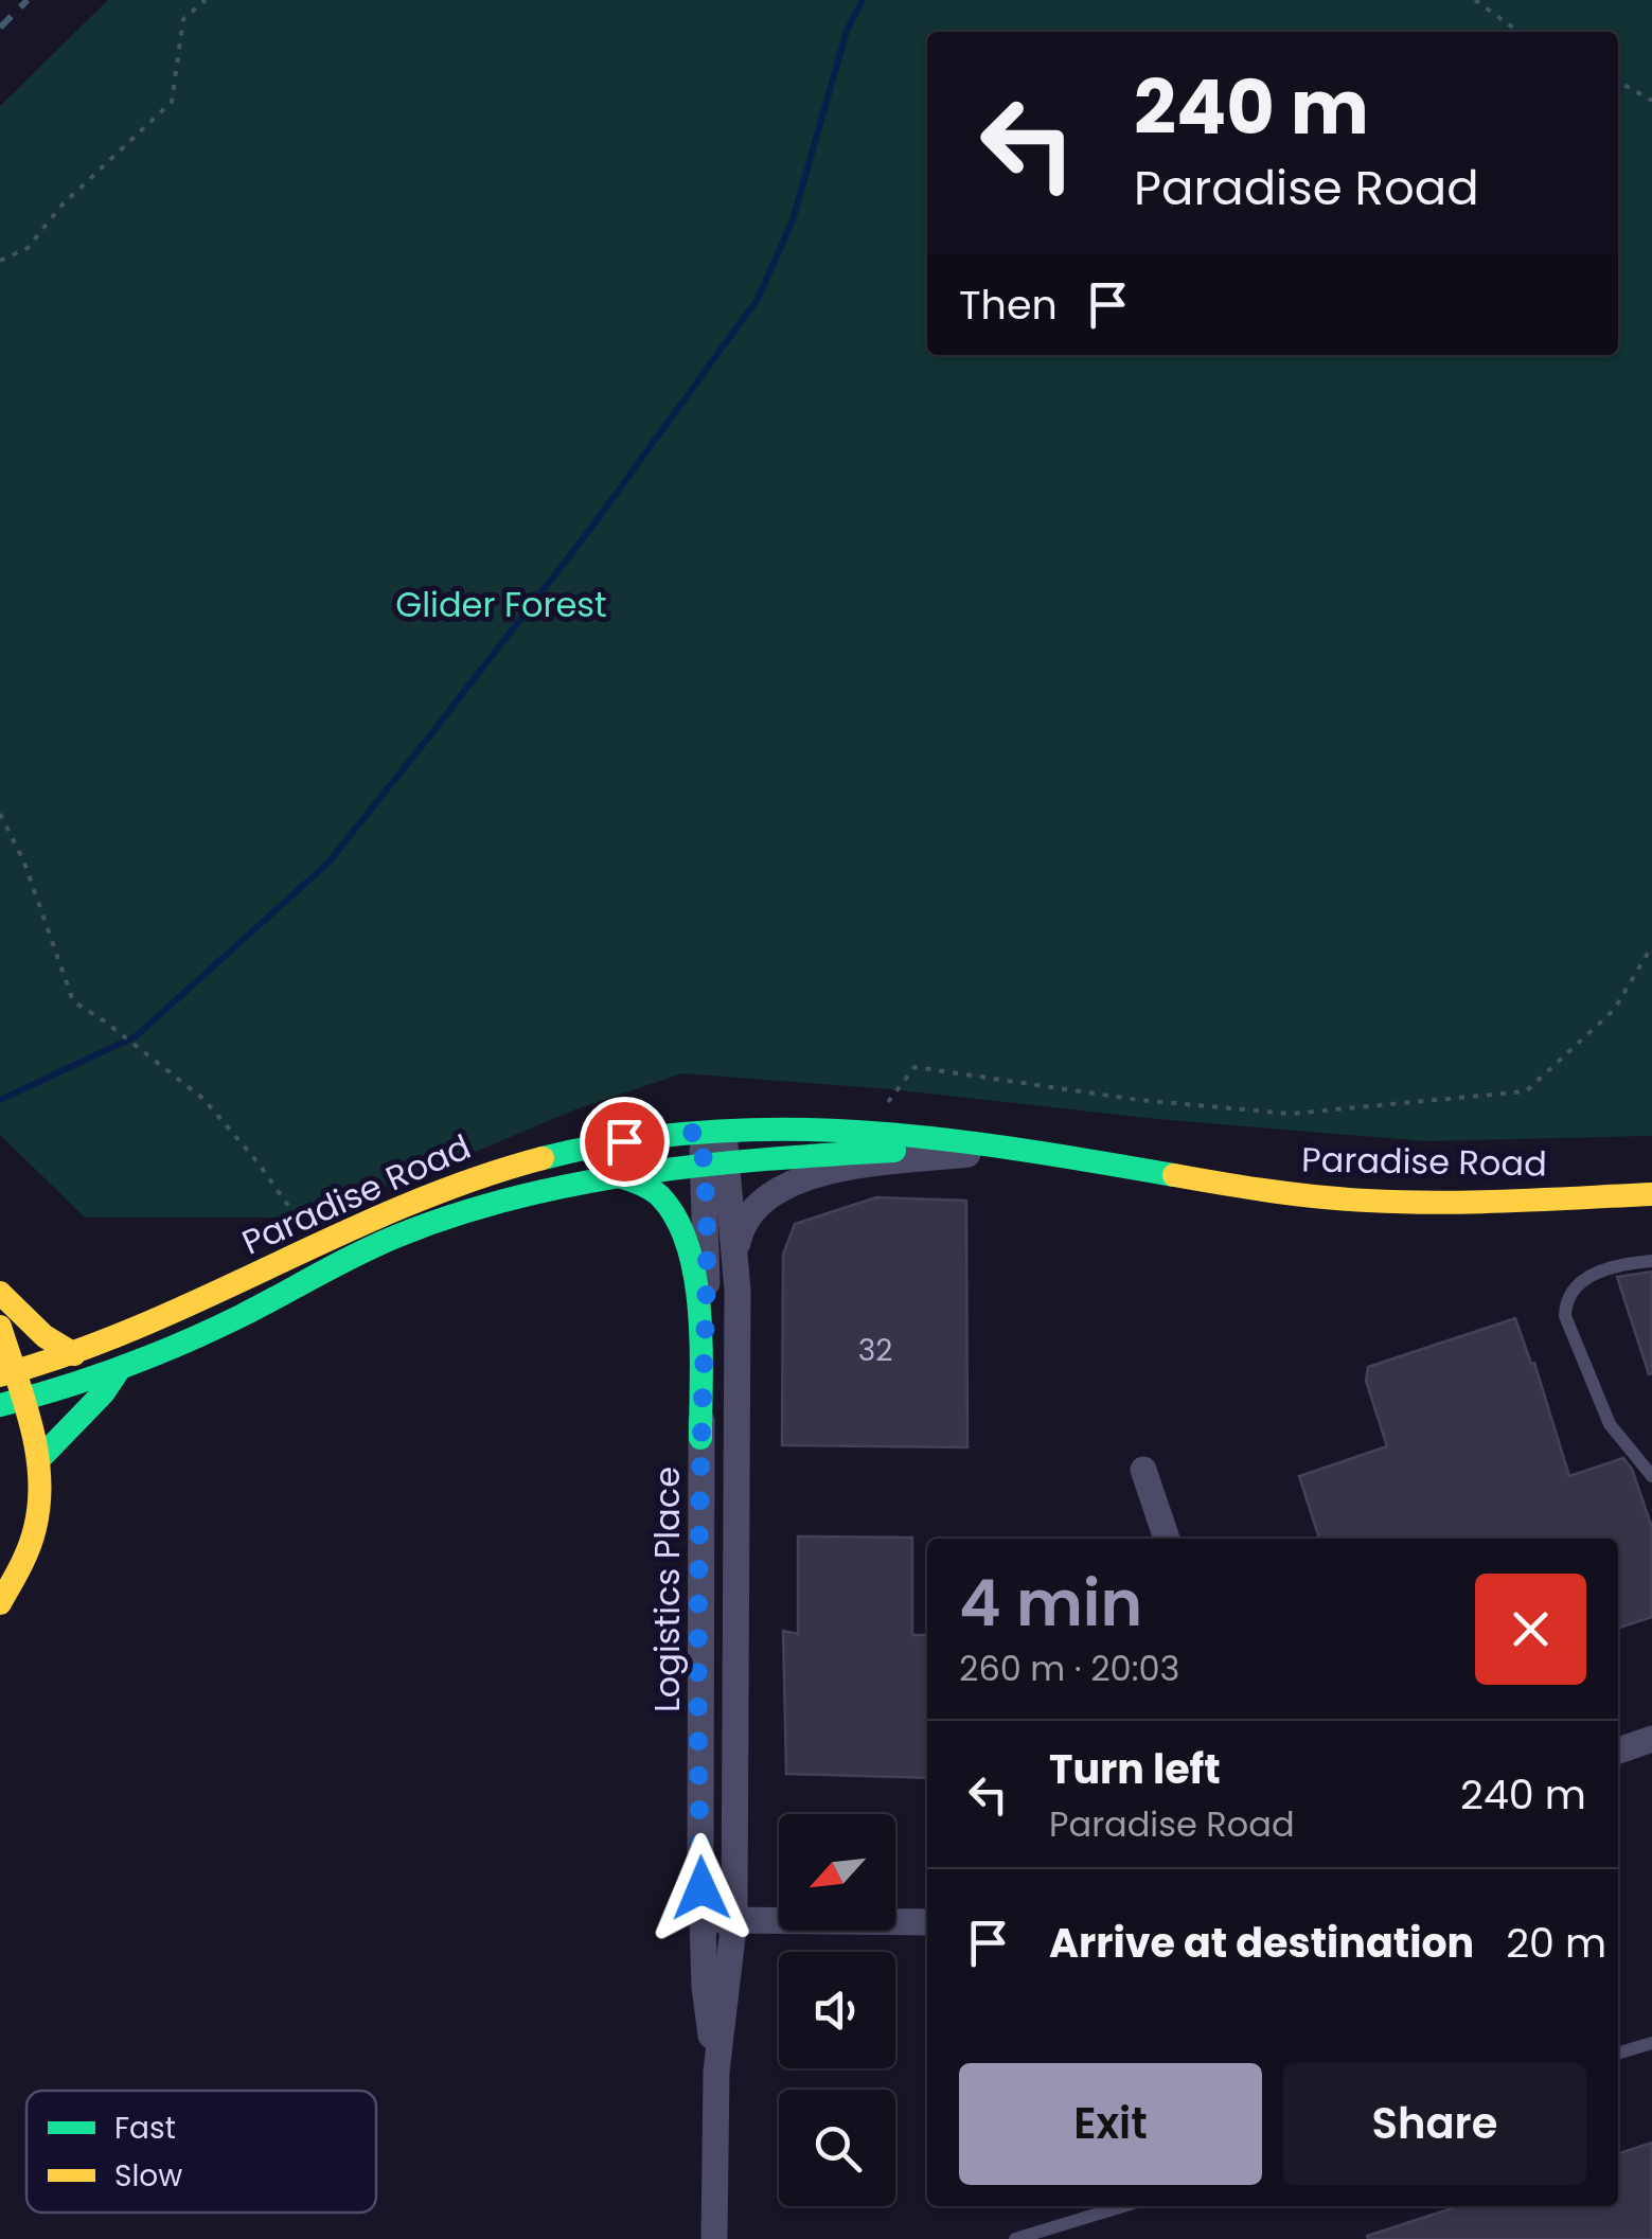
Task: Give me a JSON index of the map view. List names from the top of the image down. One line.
{"streets":{"main road":["Paradise Road"],"street":["Logistics Place"]},"crossings":[["Paradise Road","Logistics Place"]],"parks":["Glider Forest"],"house_numbers":["32"],"legend":["Fast","Slow"],"north":"bottom left","page":{"turn":["240 m","Paradise Road"],"then":"Then","heading":["4 min","260 m · 20:03"],"list":[{"name":"Turn left","note":"Paradise Road","value":"240 m"},{"name":"Arrive at destination","value":"20 m"}],"buttons":["Exit","Share"]}}
